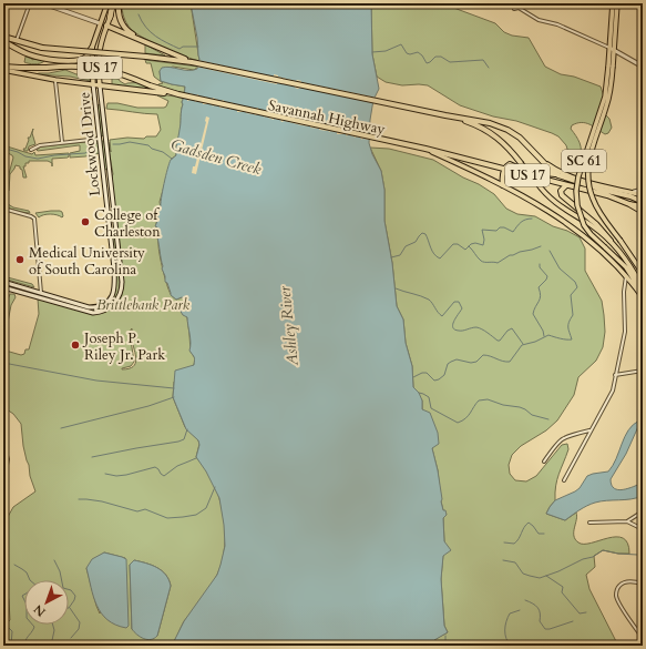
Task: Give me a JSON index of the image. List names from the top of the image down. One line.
{"streets":{"highway":["US 17","Savannah Highway"],"main road":["Lockwood Drive","SC 61"]},"crossings":[["US 17","Savannah Highway"]],"water":["Gadsden Creek","Ashley River"],"parks":["Brittlebank Park"],"places":["College of Charleston","Medical University of South Carolina","Joseph P. Riley Jr. Park"],"north":"bottom left"}
